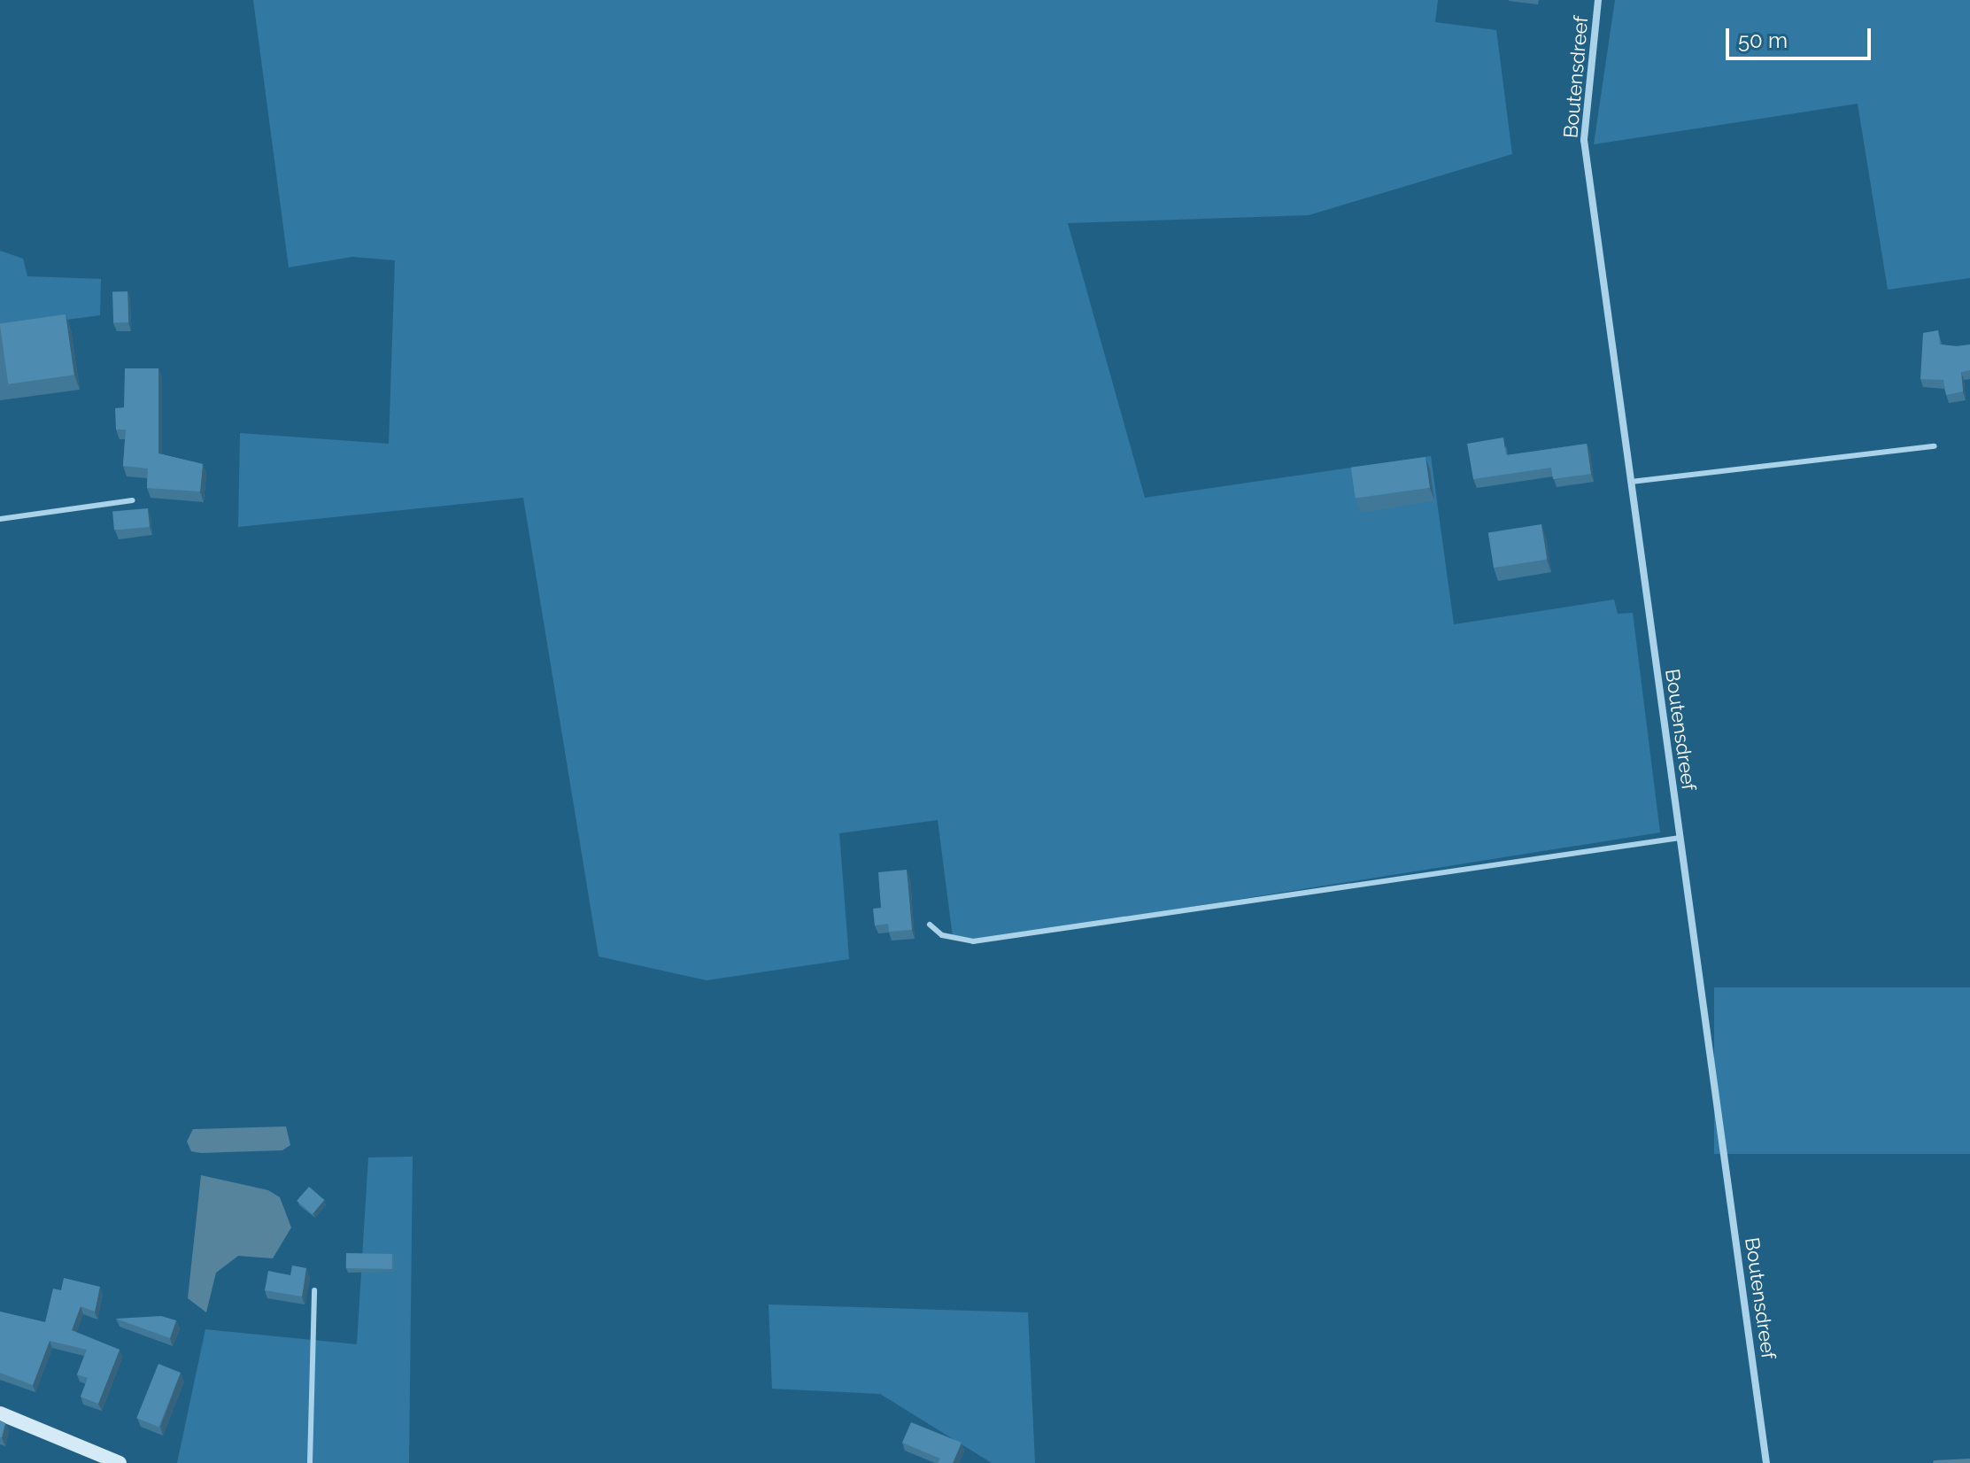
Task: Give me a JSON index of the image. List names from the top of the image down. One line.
{"streets":{"street":["Boutensdreef"]},"scale_bar":"50 m"}
